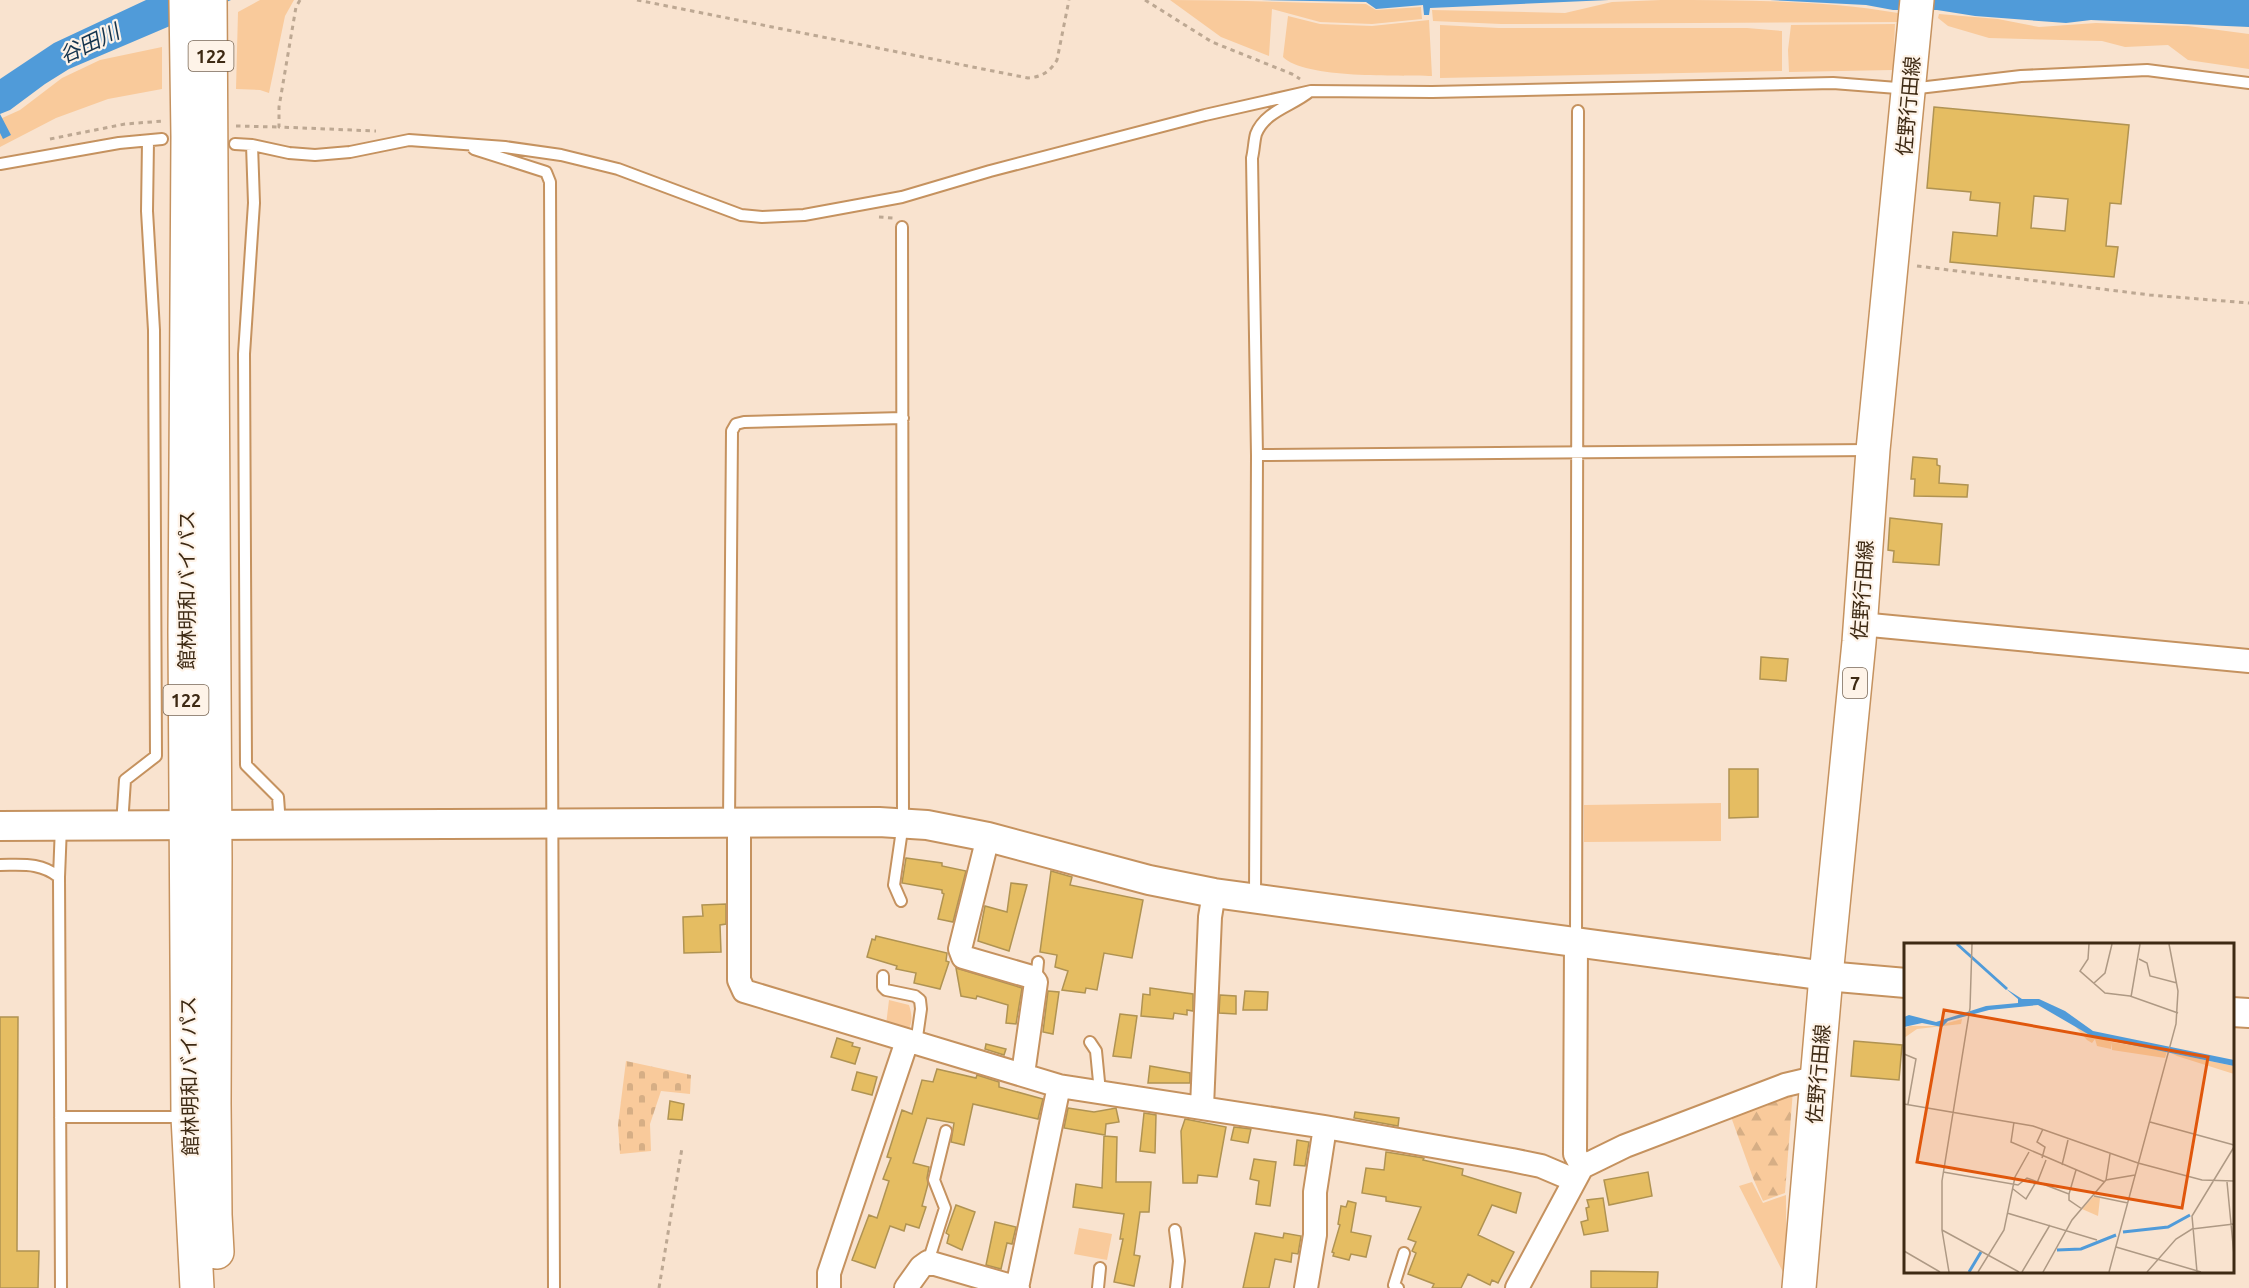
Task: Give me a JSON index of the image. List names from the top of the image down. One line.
{"streets":{"main road":["122","佐野行田線","館林明和バイパス","7"]},"water":["谷田川"]}
